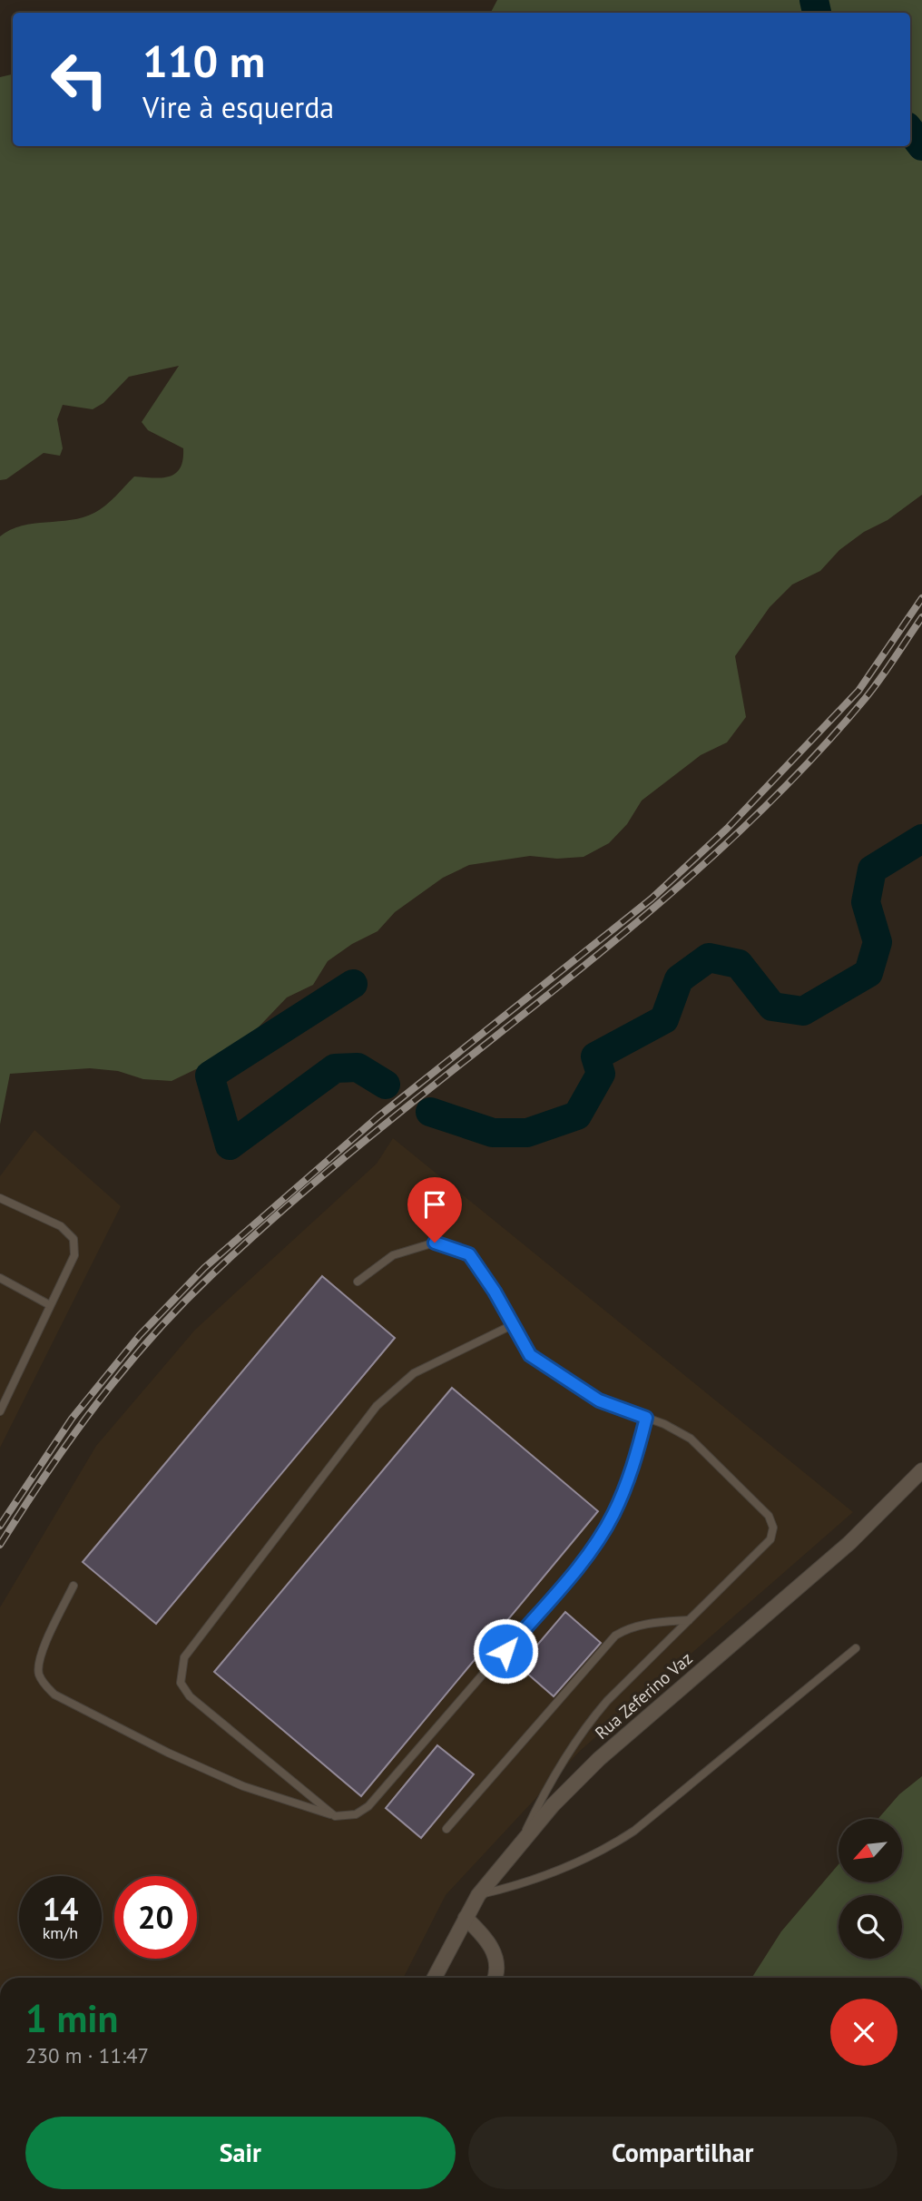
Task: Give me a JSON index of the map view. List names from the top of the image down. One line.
{"streets":{"street":["Rua Zeferino Vaz"]},"north":"bottom left","page":{"turn":["110 m","Vire à esquerda"],"speed":"14 km/h","limit":"20","heading":["1 min","230 m · 11:47"],"buttons":["Sair","Compartilhar"]}}
